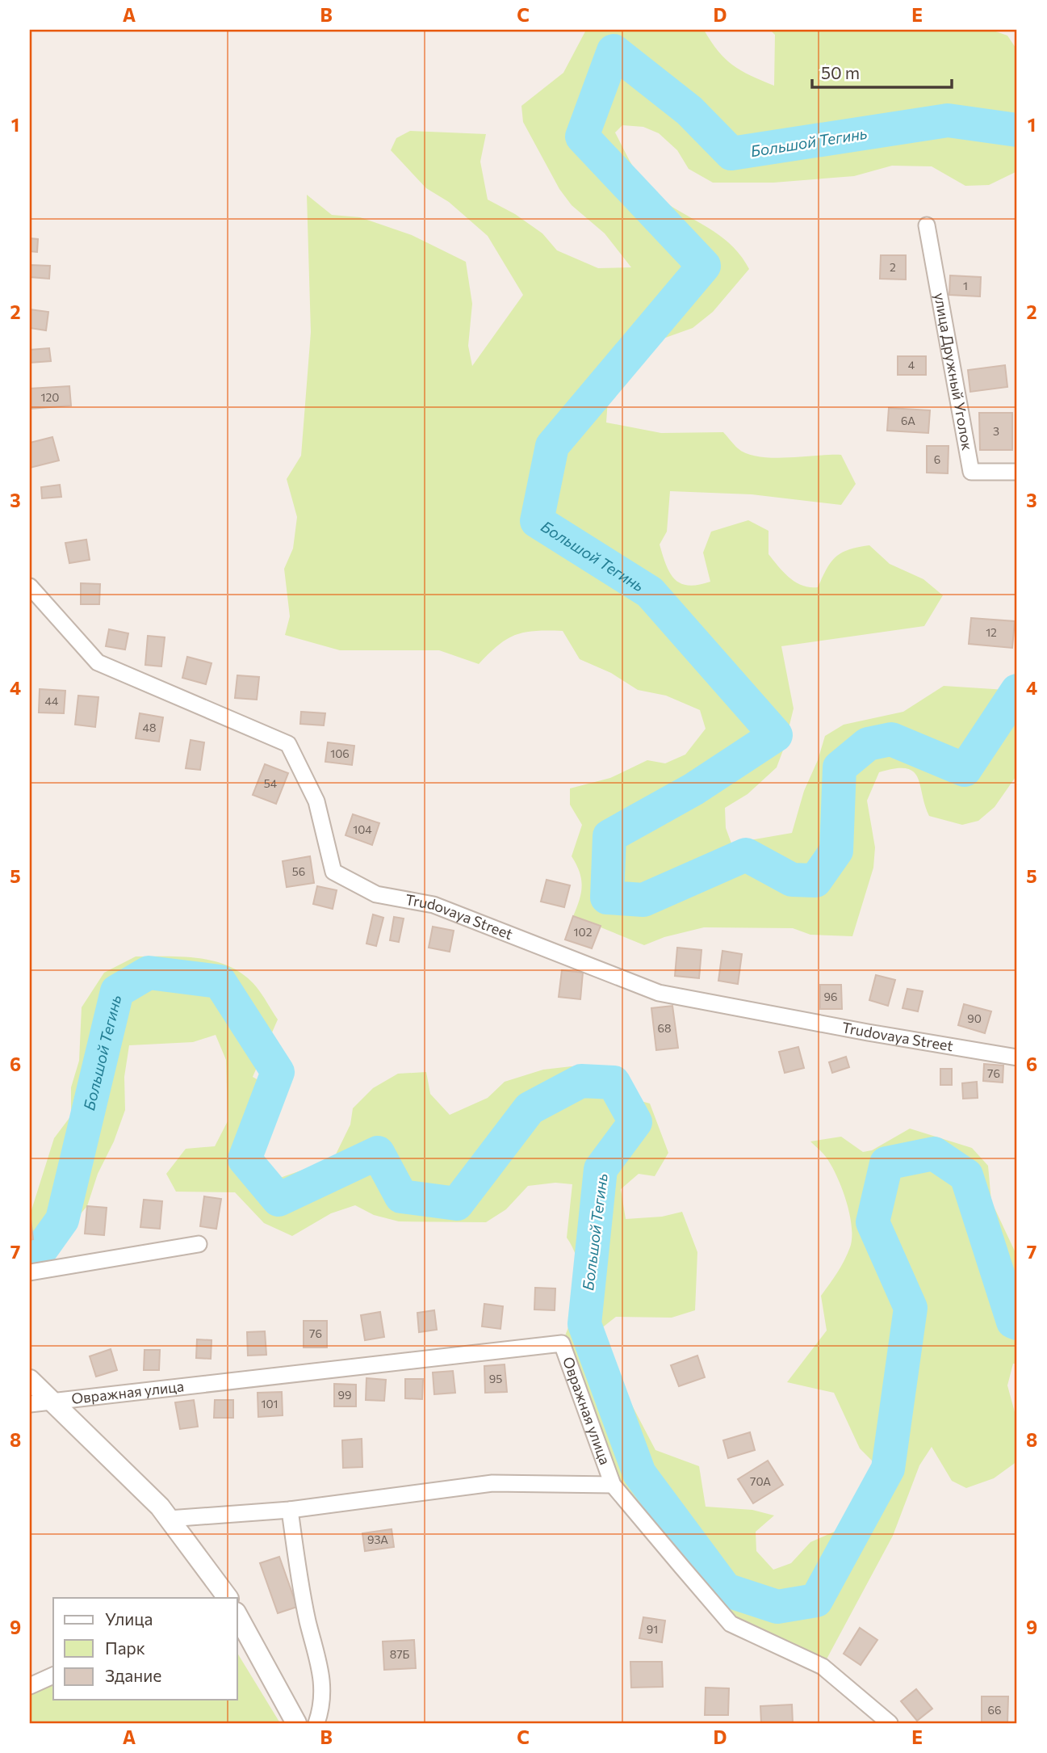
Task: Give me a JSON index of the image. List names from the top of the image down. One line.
{"streets":{"street":["улица Дружный Уголок","Trudovaya Street","Овражная улица"]},"water":["Большой Тегинь"],"house_numbers":["2","1","4","120","6А","3","6","12","44","48","106","54","104","56","102","96","90","68","76","76","95","99","101","70А","93А","91","87Б","66"],"legend":["Улица","Парк","Здание"],"scale_bar":"50 m","grid":{"columns":["A","B","C","D","E"],"rows":["1","2","3","4","5","6","7","8","9"]}}
